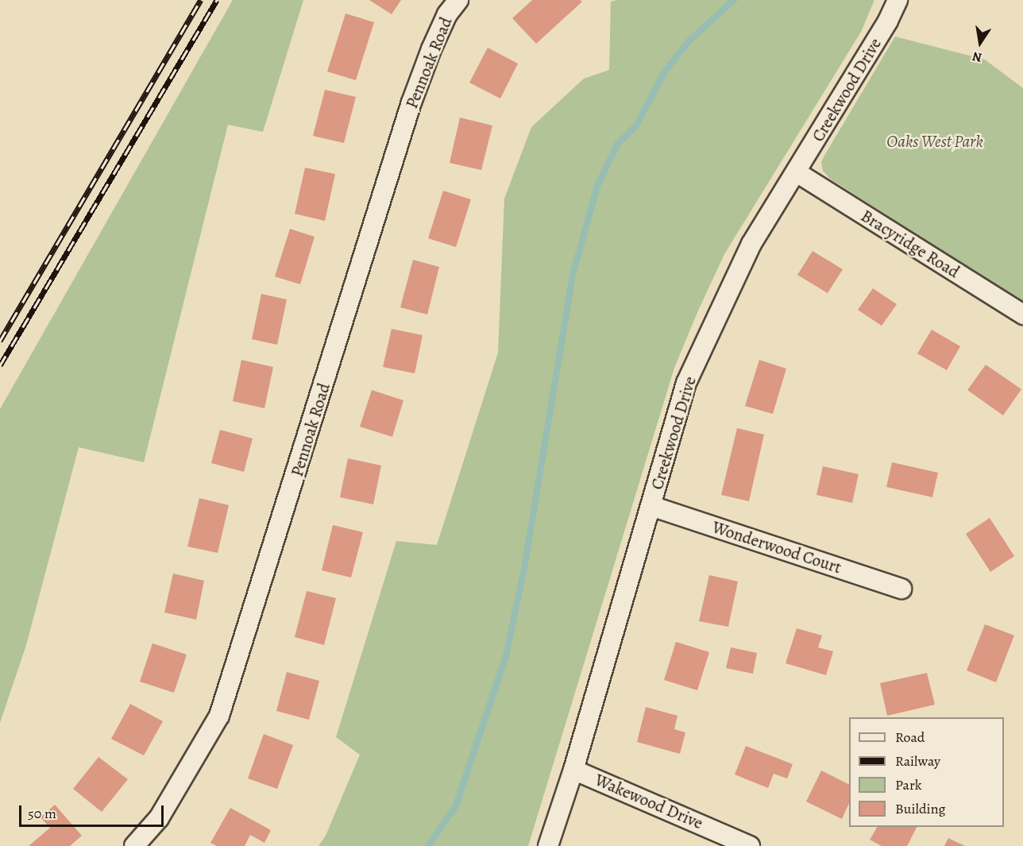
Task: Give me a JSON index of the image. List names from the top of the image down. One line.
{"streets":{"street":["Pennoak Road","Creekwood Drive","Bracyridge Road","Wonderwood Court","Wakewood Drive"]},"crossings":[["Creekwood Drive","Bracyridge Road"],["Creekwood Drive","Wonderwood Court"],["Creekwood Drive","Wakewood Drive"]],"parks":["Oaks West Park"],"legend":["Road","Railway","Park","Building"],"scale_bar":"50 m","north":"bottom"}
